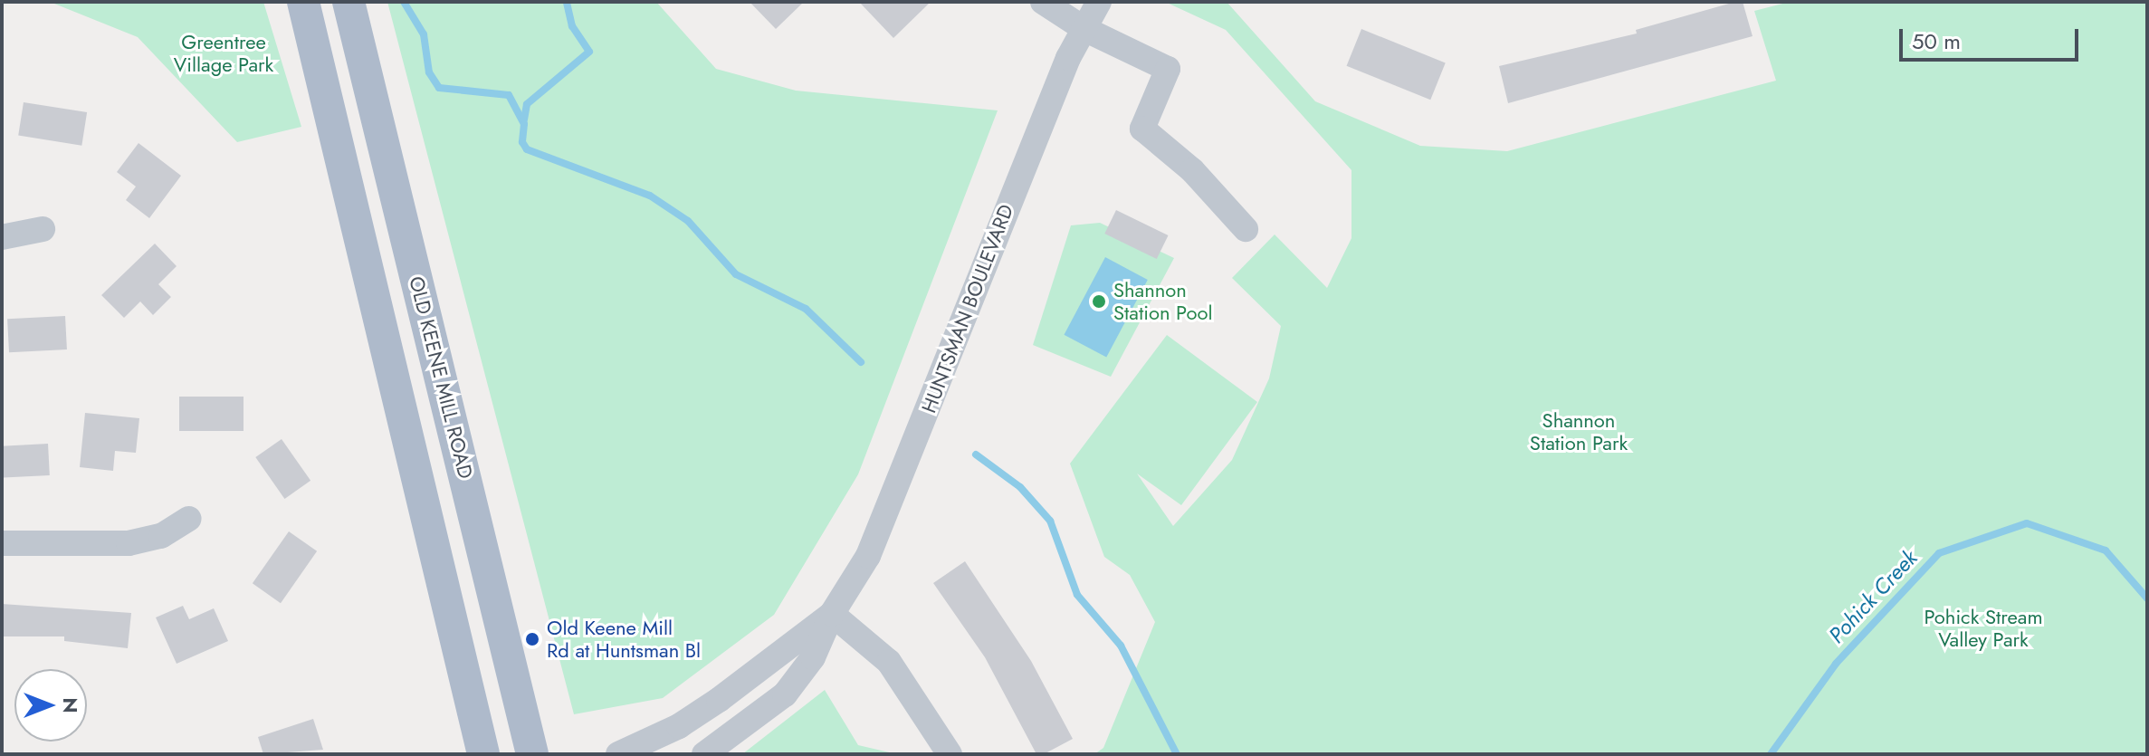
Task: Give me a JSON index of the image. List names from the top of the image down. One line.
{"streets":{"main road":["OLD KEENE MILL ROAD"],"street":["HUNTSMAN BOULEVARD"]},"water":["Pohick Creek"],"parks":["Greentree Village Park","Shannon Station Park","Pohick Stream Valley Park"],"places":["Shannon Station Pool","Old Keene Mill Rd at Huntsman Bl"],"scale_bar":"50 m","north":"right"}
